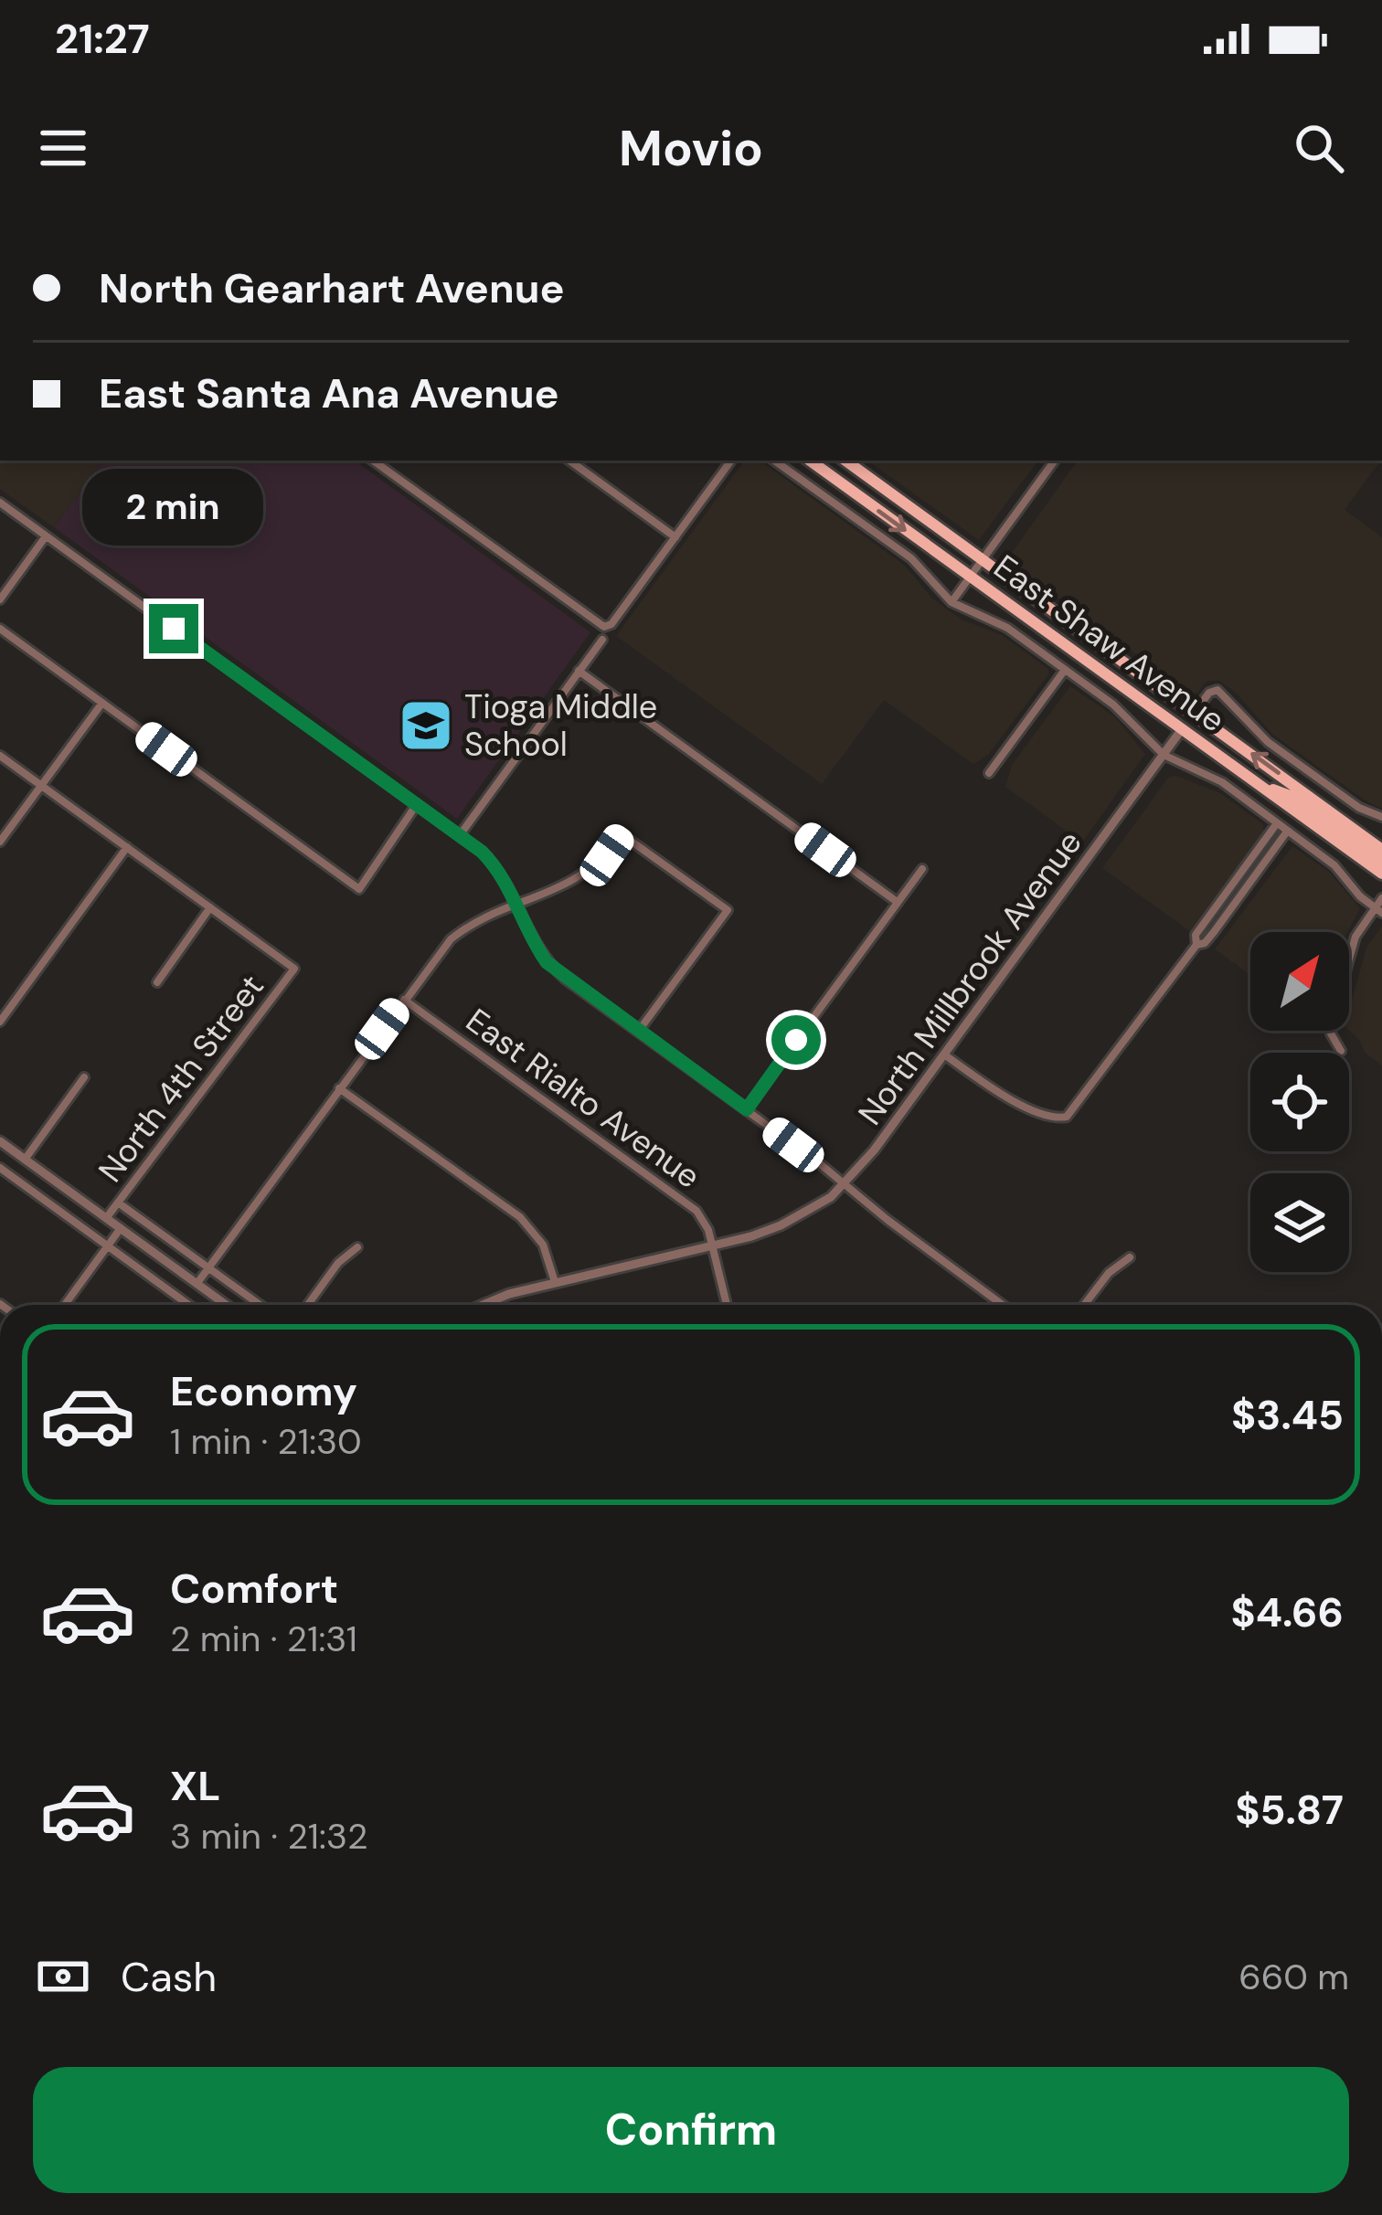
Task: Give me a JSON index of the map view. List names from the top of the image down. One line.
{"streets":{"main road":["East Shaw Avenue"],"street":["North Millbrook Avenue","North 4th Street","East Rialto Avenue"]},"crossings":[["East Shaw Avenue","North Millbrook Avenue"],["North Millbrook Avenue","East Rialto Avenue"]],"places":{"school or university":["Tioga Middle School"]},"north":"top right","page":{"status":"21:27","header":"Movio","banner":["North Gearhart Avenue","East Santa Ana Avenue"],"bubble":"2 min","list":[{"name":"Economy","note":"1 min · 21:30","value":"$3.45"},{"name":"Comfort","note":"2 min · 21:31","value":"$4.66"},{"name":"XL","note":"3 min · 21:32","value":"$5.87"}],"pay":["Cash","660 m"],"buttons":"Confirm"}}
